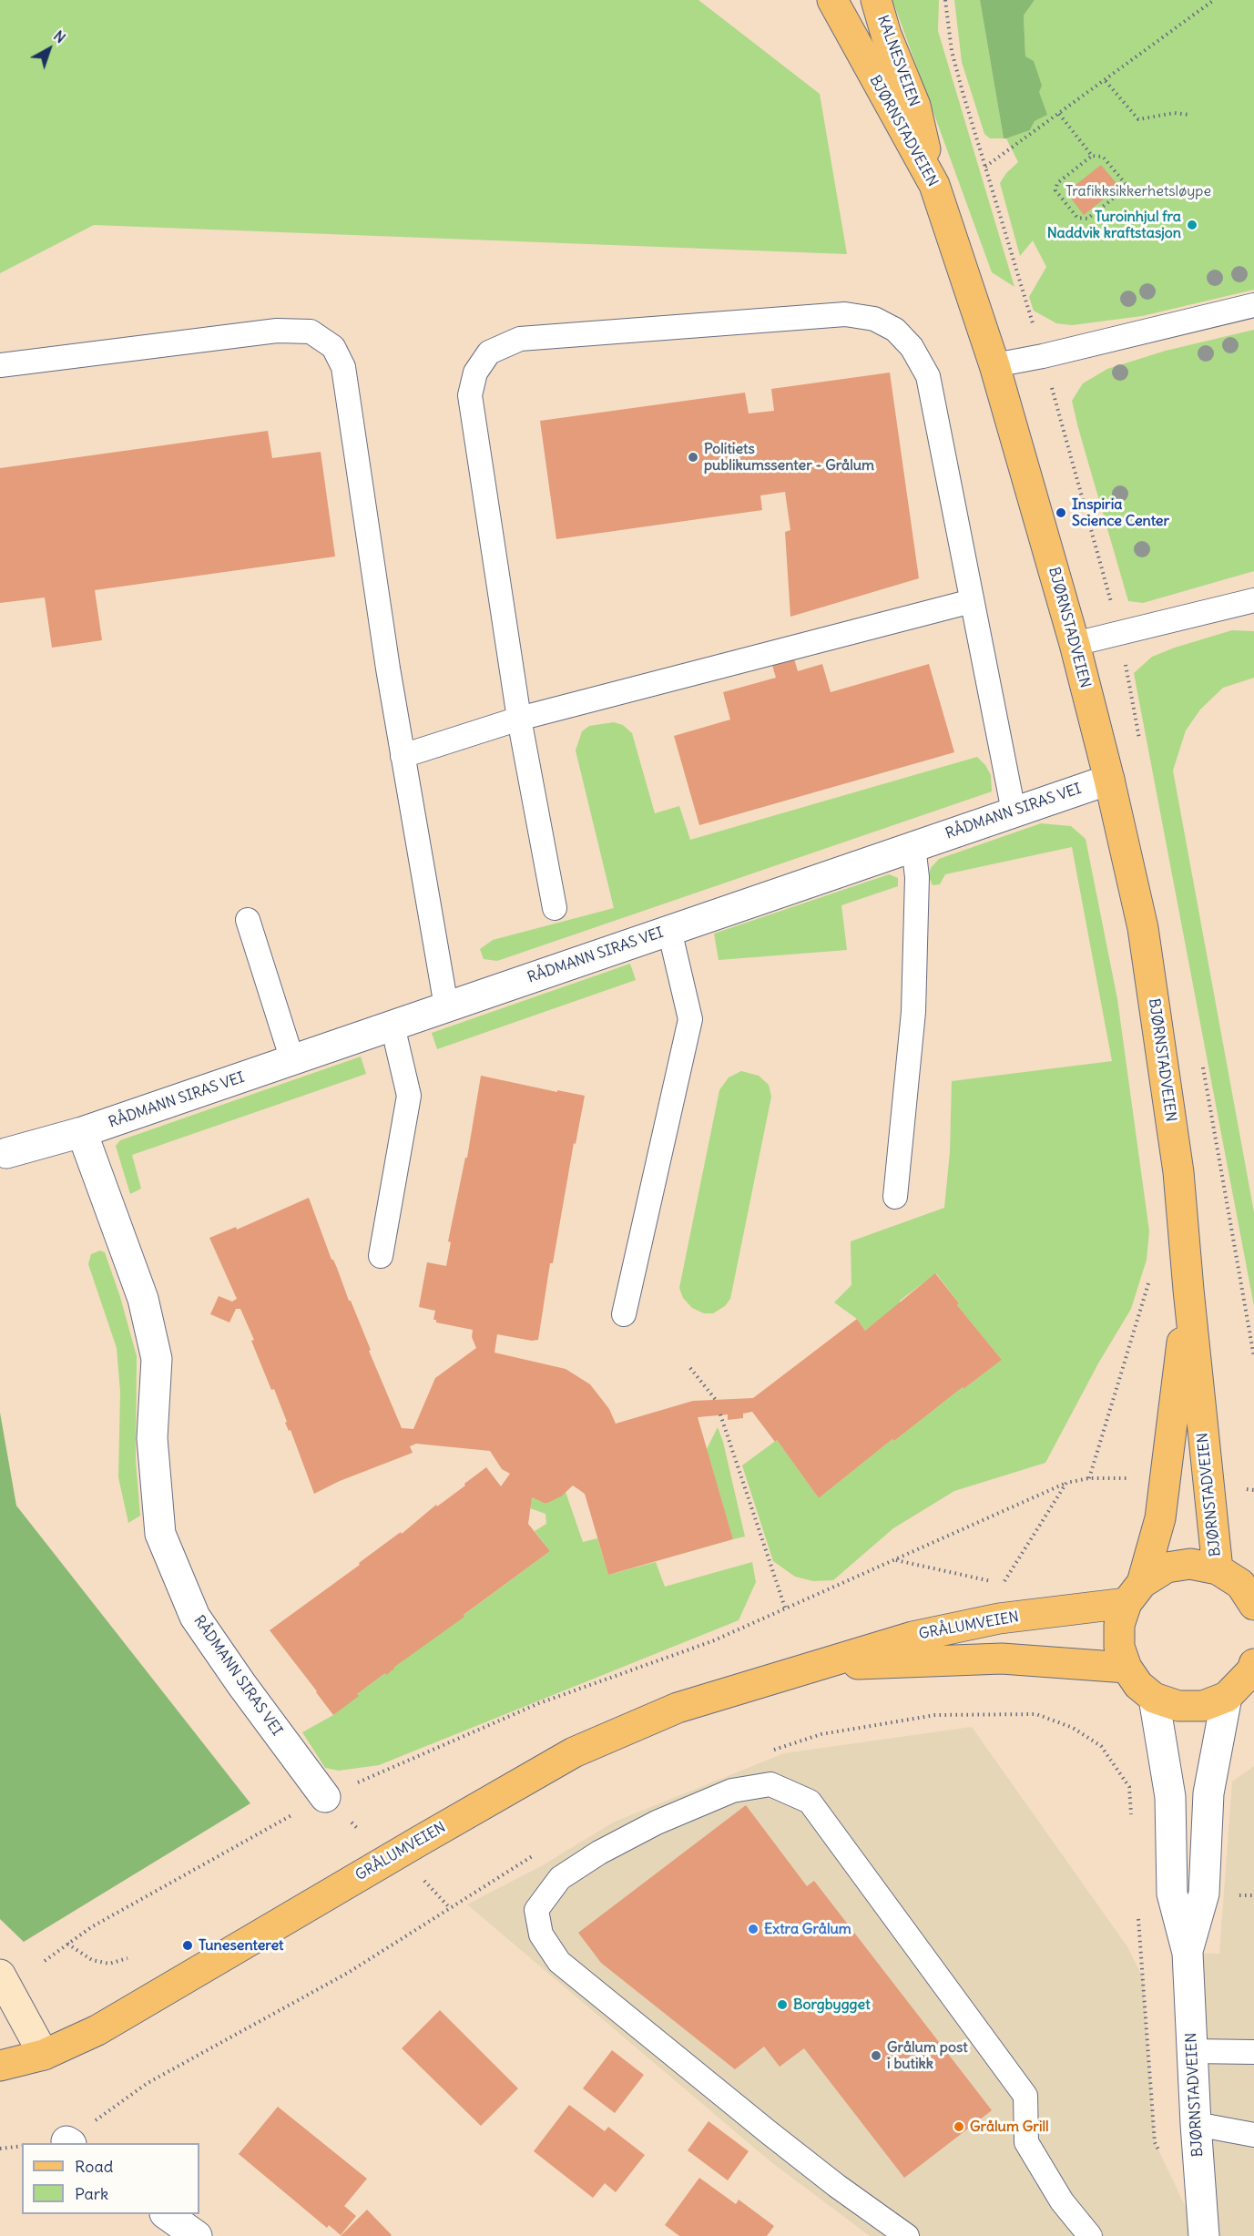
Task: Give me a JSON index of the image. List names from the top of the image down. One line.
{"streets":{"main road":["KALNESVEIEN","BJØRNSTADVEIEN","GRÅLUMVEIEN"],"street":["RÅDMANN SIRAS VEI"]},"crossings":[["KALNESVEIEN","BJØRNSTADVEIEN"],["BJØRNSTADVEIEN","RÅDMANN SIRAS VEI"],["BJØRNSTADVEIEN","GRÅLUMVEIEN"]],"parks":["Trafikksikkerhetsløype"],"places":["Turoinhjul fra Naddvik kraftstasjon","Politiets publikumssenter - Grålum","Inspiria Science Center","Extra Grålum","Tunesenteret","Borgbygget","Grålum post i butikk","Grålum Grill"],"legend":["Road","Park"],"north":"top right"}
